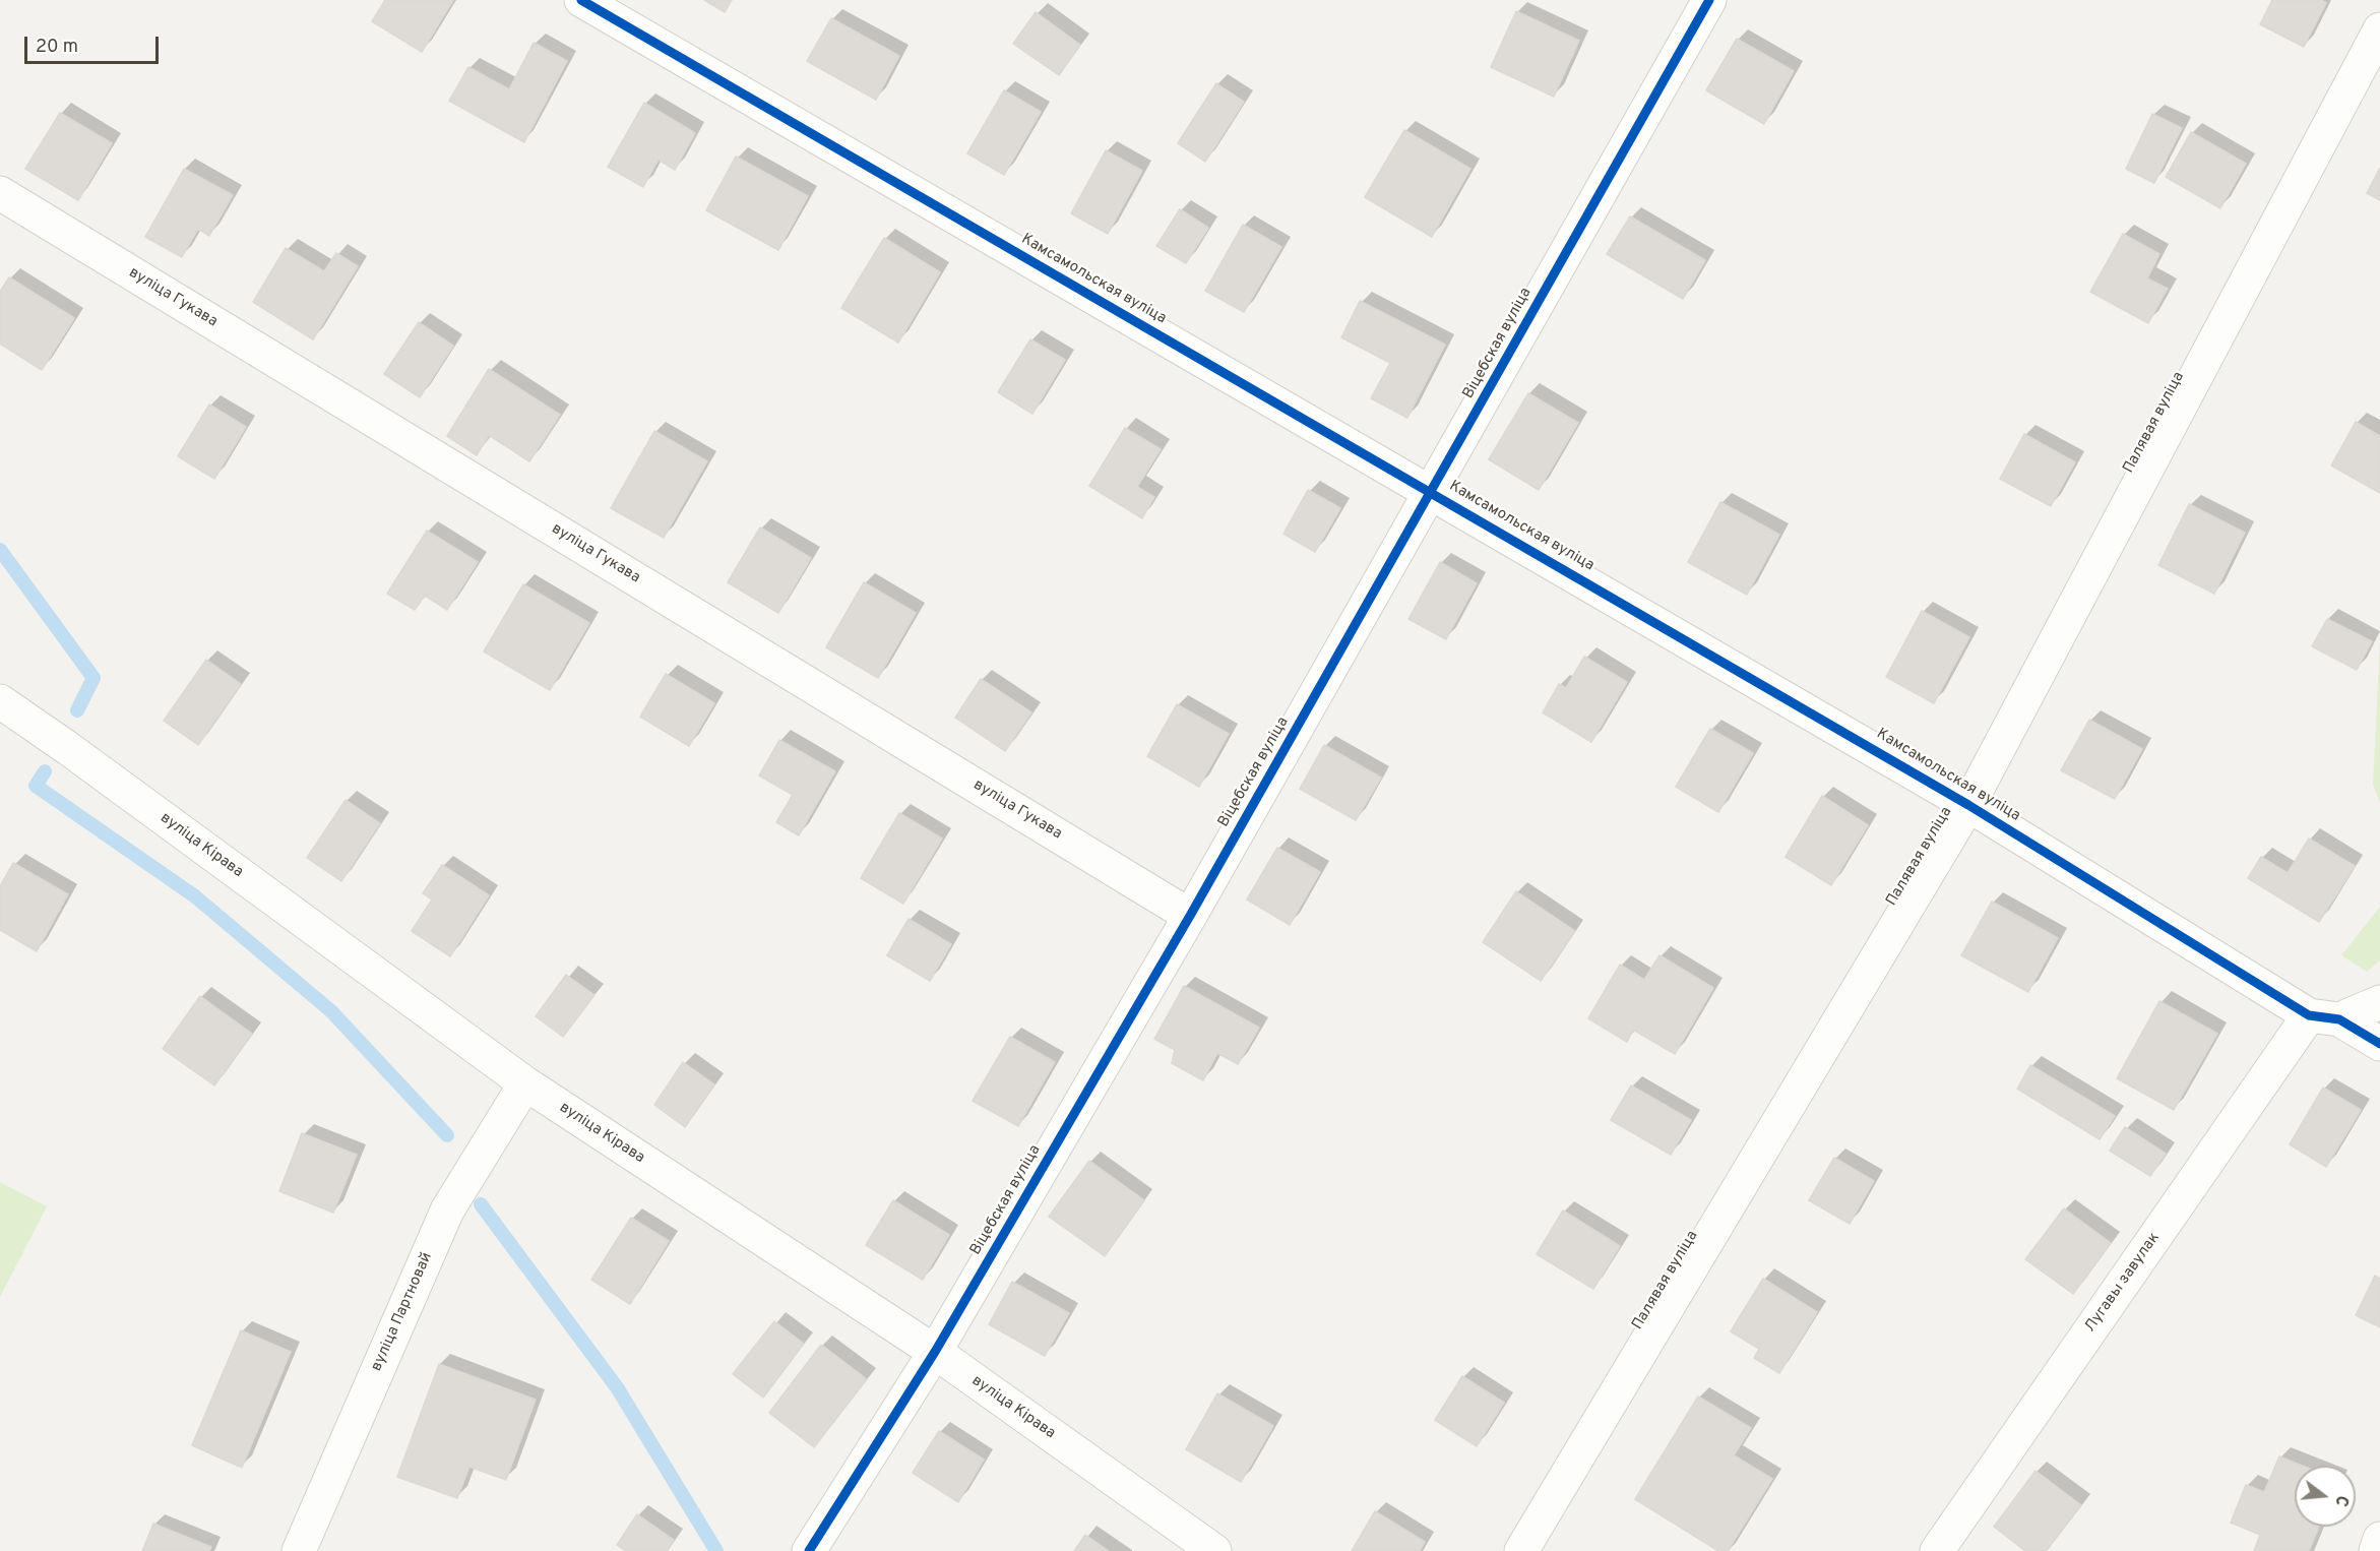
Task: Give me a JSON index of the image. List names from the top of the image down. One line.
{"streets":{"street":["Камсамольская вуліца","вуліца Гукава","Віцебская вуліца","Палявая вуліца","вуліца Кірава","Лугавы завулак","вуліца Партновай"]},"crossings":[["Камсамольская вуліца","Віцебская вуліца"],["Камсамольская вуліца","Палявая вуліца"],["Камсамольская вуліца","Лугавы завулак"],["вуліца Гукава","Віцебская вуліца"],["Віцебская вуліца","вуліца Кірава"],["вуліца Кірава","вуліца Партновай"]],"scale_bar":"20 m","north":"right"}
